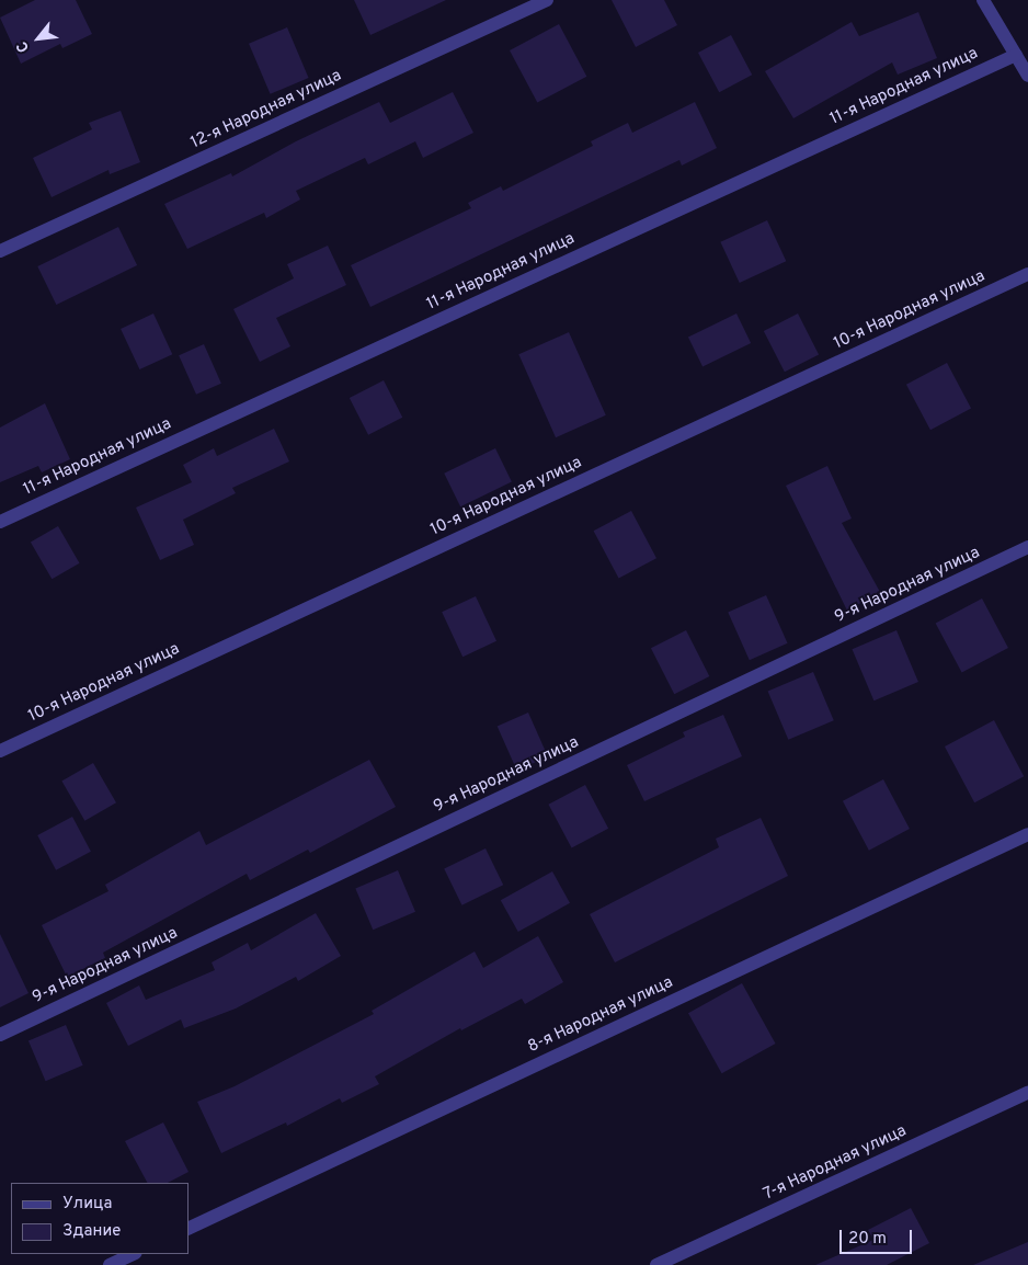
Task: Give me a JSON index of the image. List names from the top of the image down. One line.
{"streets":{"street":["11-я Народная улица","12-я Народная улица","10-я Народная улица","9-я Народная улица","8-я Народная улица","7-я Народная улица"]},"legend":["Улица","Здание"],"scale_bar":"20 m","north":"bottom left"}
